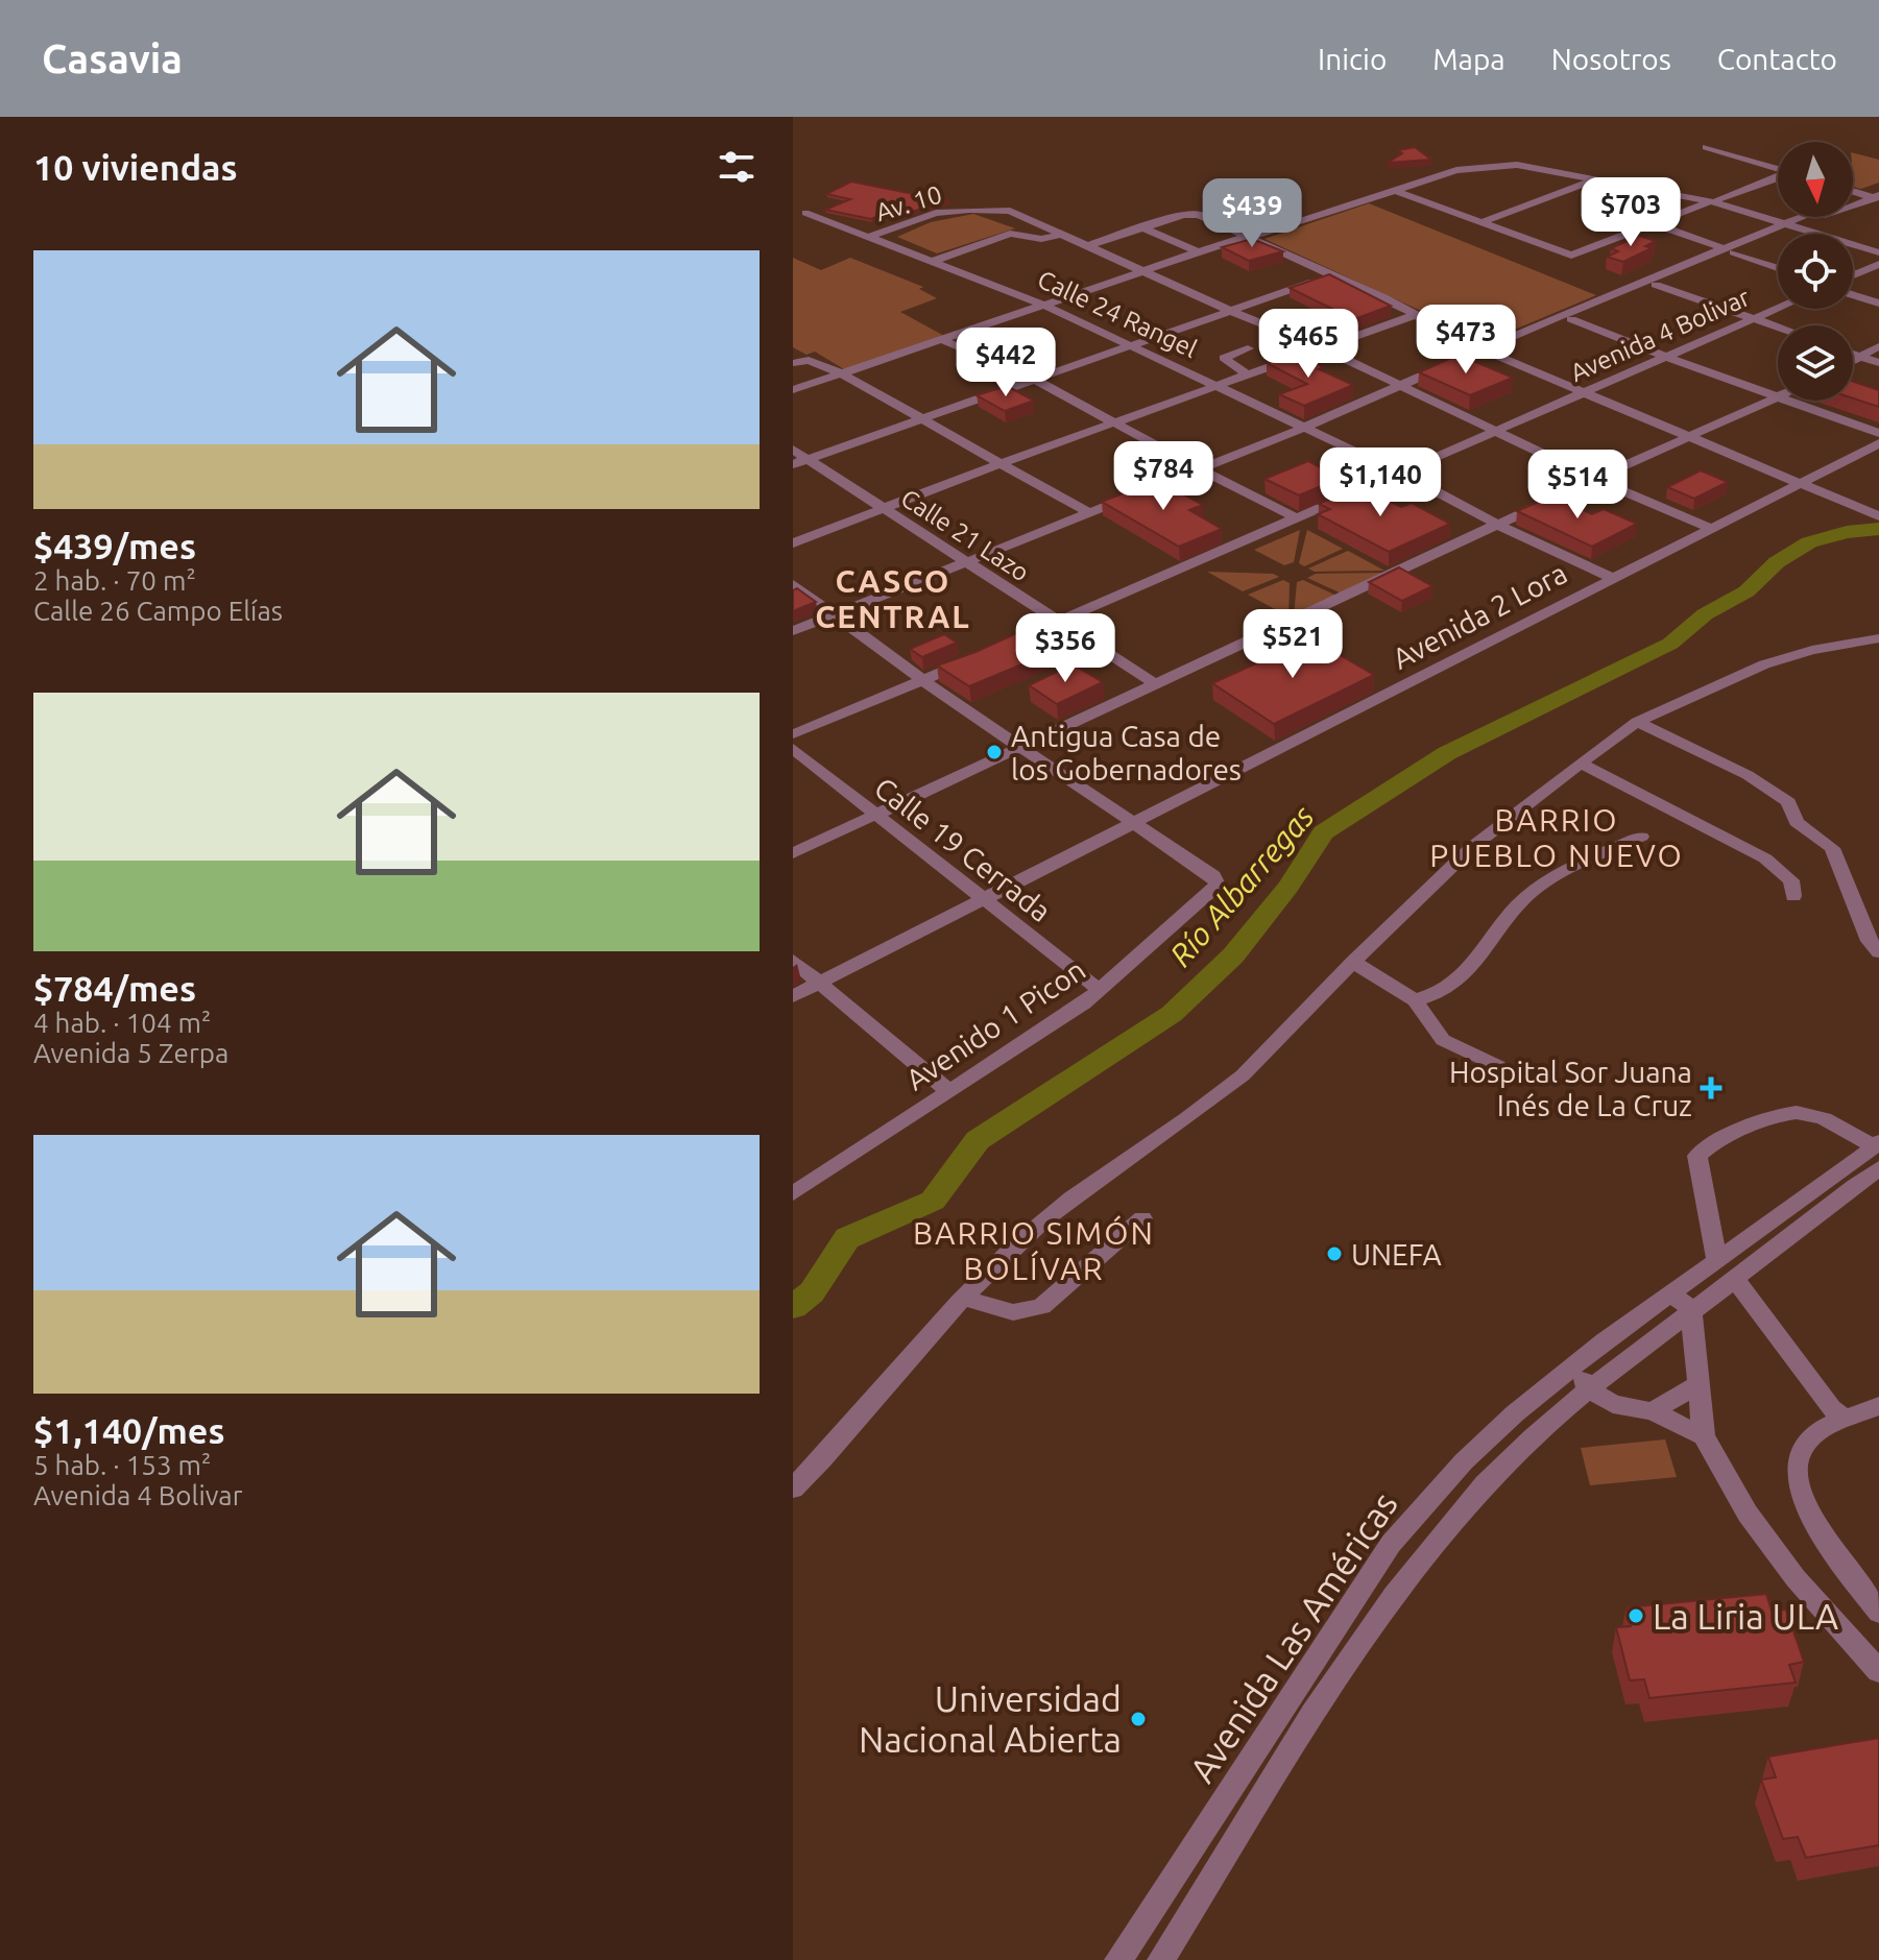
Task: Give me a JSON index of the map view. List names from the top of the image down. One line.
{"streets":{"street":["Av. 10","Calle 24 Rangel","Avenida 4 Bolivar","Calle 21 Lazo","Avenida 2 Lora","Calle 19 Cerrada","Avenido 1 Picon","Avenida Las Américas"]},"crossings":[["Av. 10","Calle 24 Rangel"],["Av. 10","Avenida 4 Bolivar"],["Av. 10","Avenida 2 Lora"],["Calle 24 Rangel","Avenida 4 Bolivar"],["Calle 24 Rangel","Avenida 2 Lora"],["Avenida 4 Bolivar","Calle 21 Lazo"],["Avenida 2 Lora","Calle 19 Cerrada"],["Avenida 2 Lora","Avenido 1 Picon"],["Calle 19 Cerrada","Avenido 1 Picon"]],"districts":["CASCO CENTRAL","BARRIO PUEBLO NUEVO","BARRIO SIMÓN BOLÍVAR"],"water":["Río Albarregas"],"places":{"other":["Antigua Casa de los Gobernadores","UNEFA","La Liria ULA","Universidad Nacional Abierta"],"health":["Hospital Sor Juana Inés de La Cruz"]},"north":"bottom","page":{"header":"Casavia","nav":["Inicio","Mapa","Nosotros","Contacto"],"heading":"10 viviendas","price":["$703","$439","$473","$465","$442","$784","$1,140","$514","$521","$356"],"list":[{"name":"$439/mes","note":"2 hab. · 70 m² · Calle 26 Campo Elías"},{"name":"$784/mes","note":"4 hab. · 104 m² · Avenida 5 Zerpa"},{"name":"$1,140/mes","note":"5 hab. · 153 m² · Avenida 4 Bolivar"}]}}
